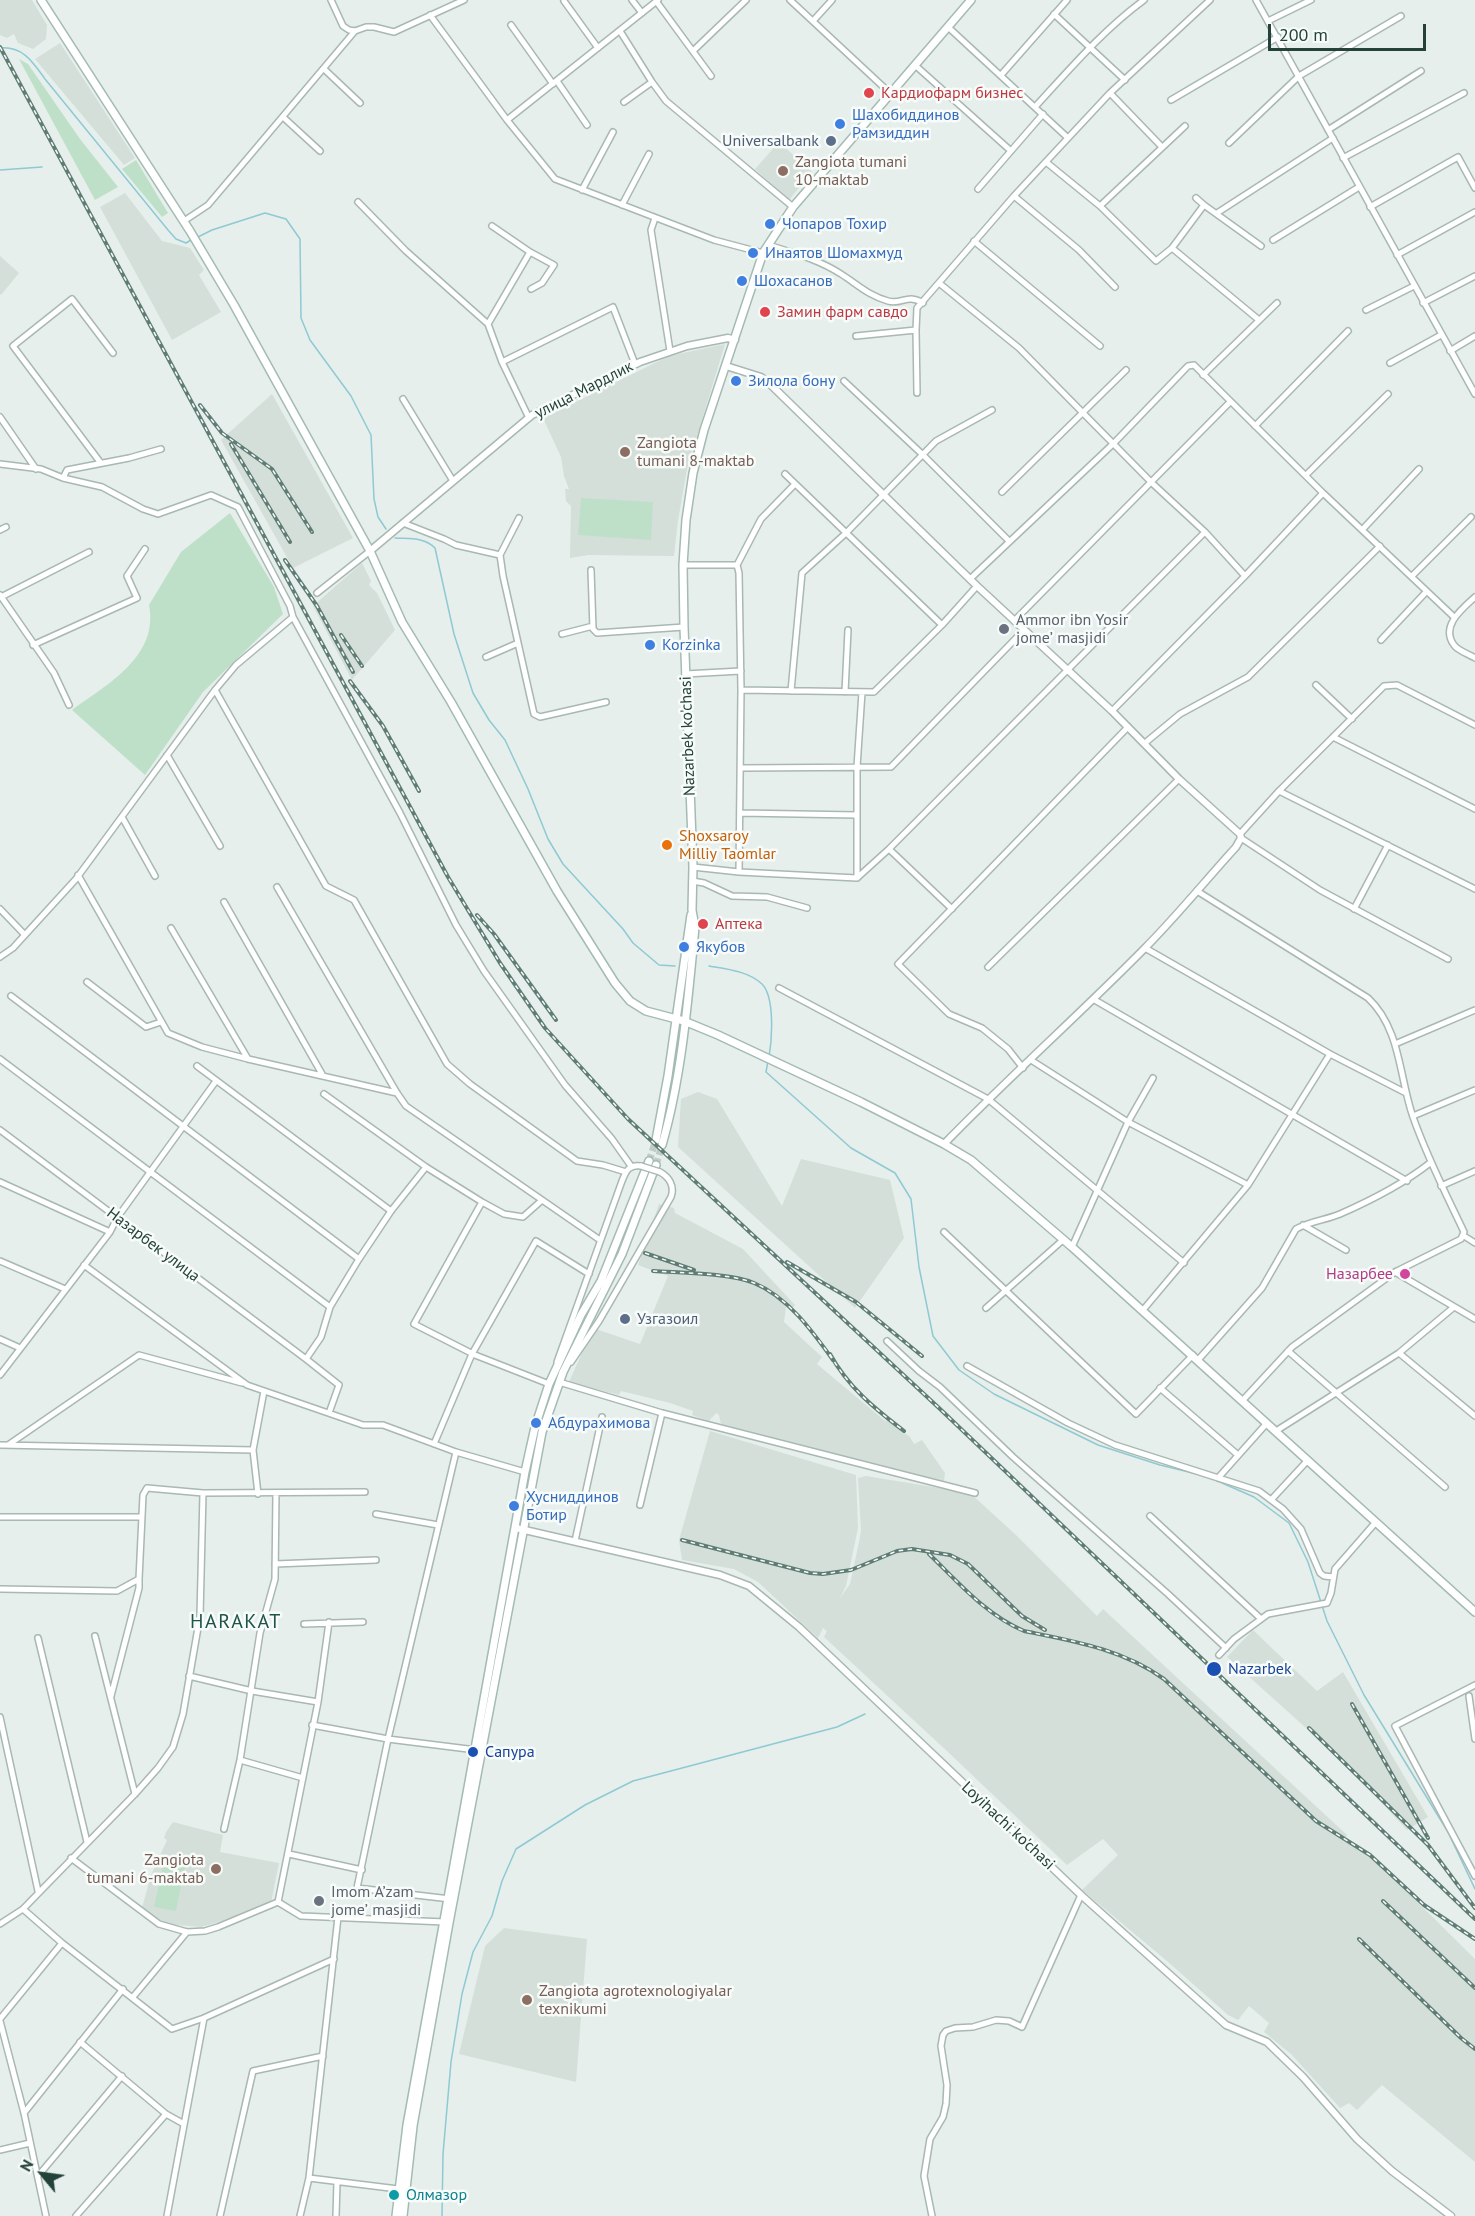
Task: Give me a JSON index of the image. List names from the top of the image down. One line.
{"streets":{"main road":["Nazarbek ko'chasi"],"street":["улица Мардлик","Назарбек улица","Loyihachi ko'chasi"]},"crossings":[["улица Мардлик","Nazarbek ko'chasi"]],"districts":["HARAKAT"],"places":["Кардиофарм бизнес","Шахобиддинов Рамзиддин","Universalbank","Zangiota tumani 10-maktab","Чопаров Тохир","Инаятов Шомахмуд","Шохасанов","Замин фарм савдо","Зилола бону","Zangiota tumani 8-maktab","Ammor ibn Yosir jome’ masjidi","Korzinka","Shoxsaroy Milliy Taomlar","Аптека","Якубов","Назарбее","Узгазоил","Абдурахимова","Хусниддинов Ботир","Nazarbek","Сапура","Zangiota tumani 6-maktab","Imom A’zam jome’ masjidi","Zangiota agrotexnologiyalar texnikumi","Олмазор"],"scale_bar":"200 m","north":"top left"}
